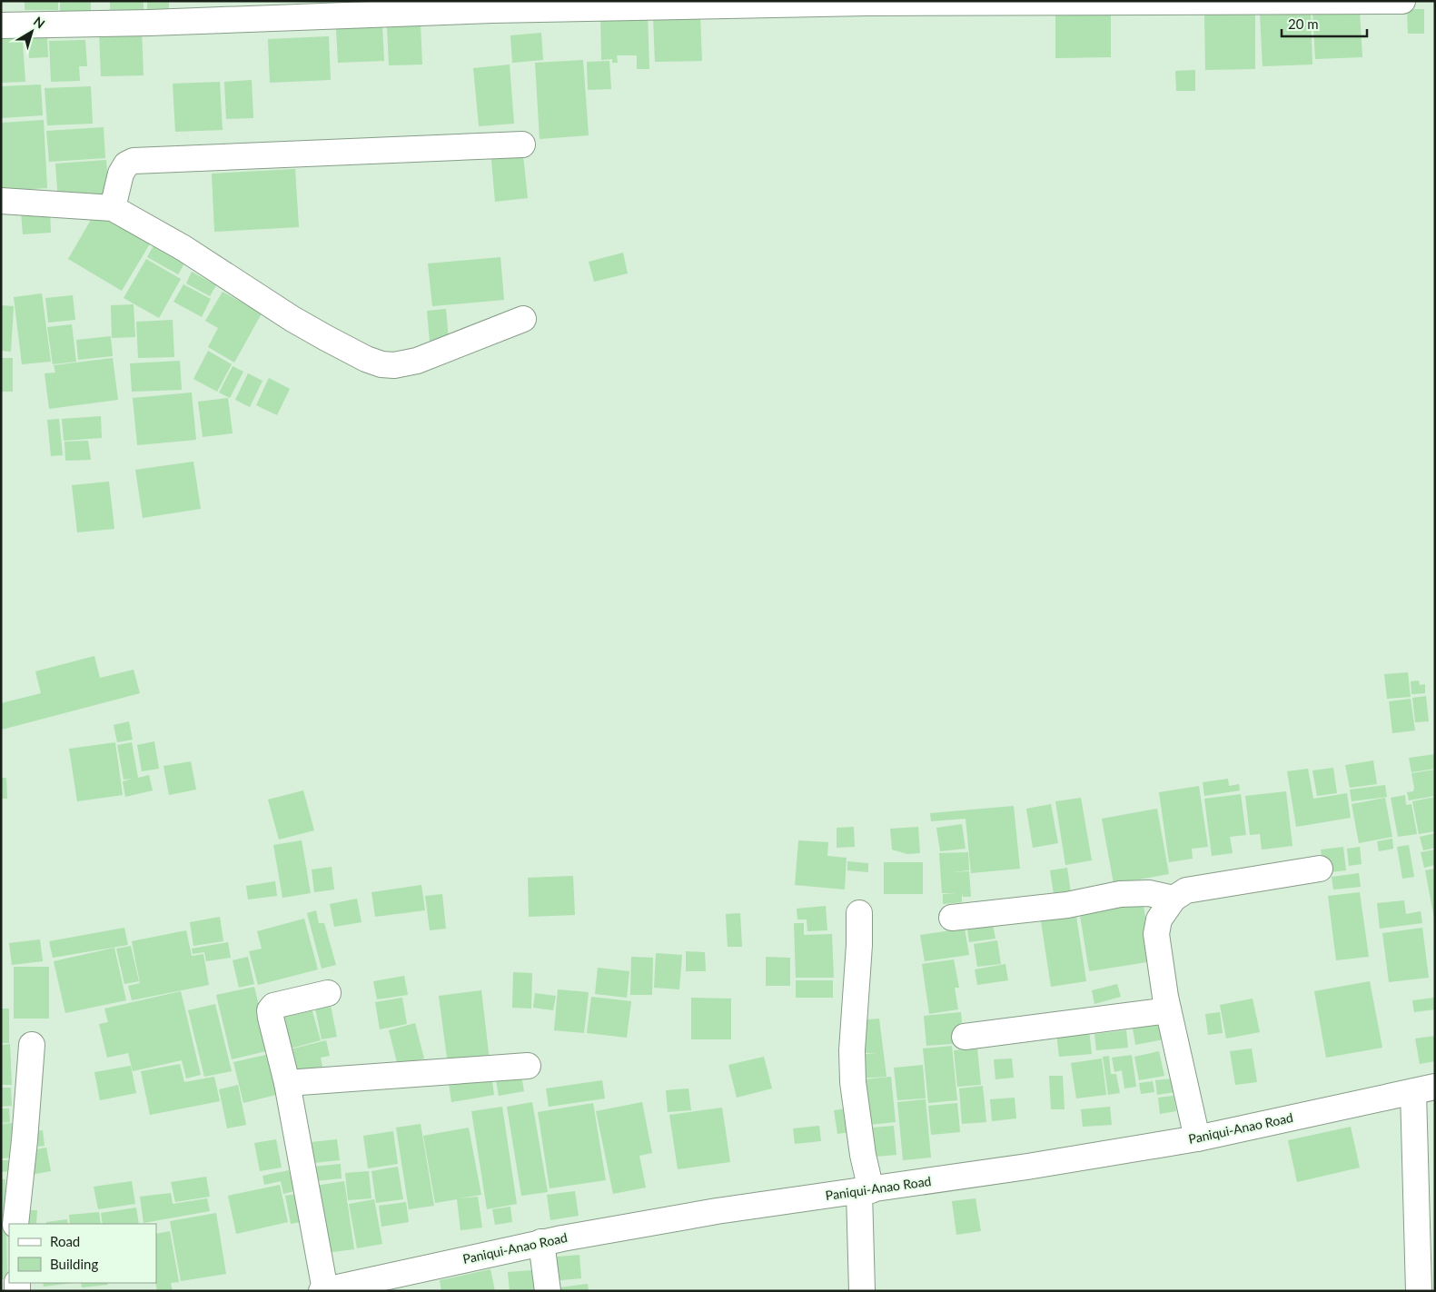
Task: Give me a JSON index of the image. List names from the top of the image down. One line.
{"streets":{"street":["Paniqui-Anao Road"]},"legend":["Road","Building"],"scale_bar":"20 m","north":"top right"}
